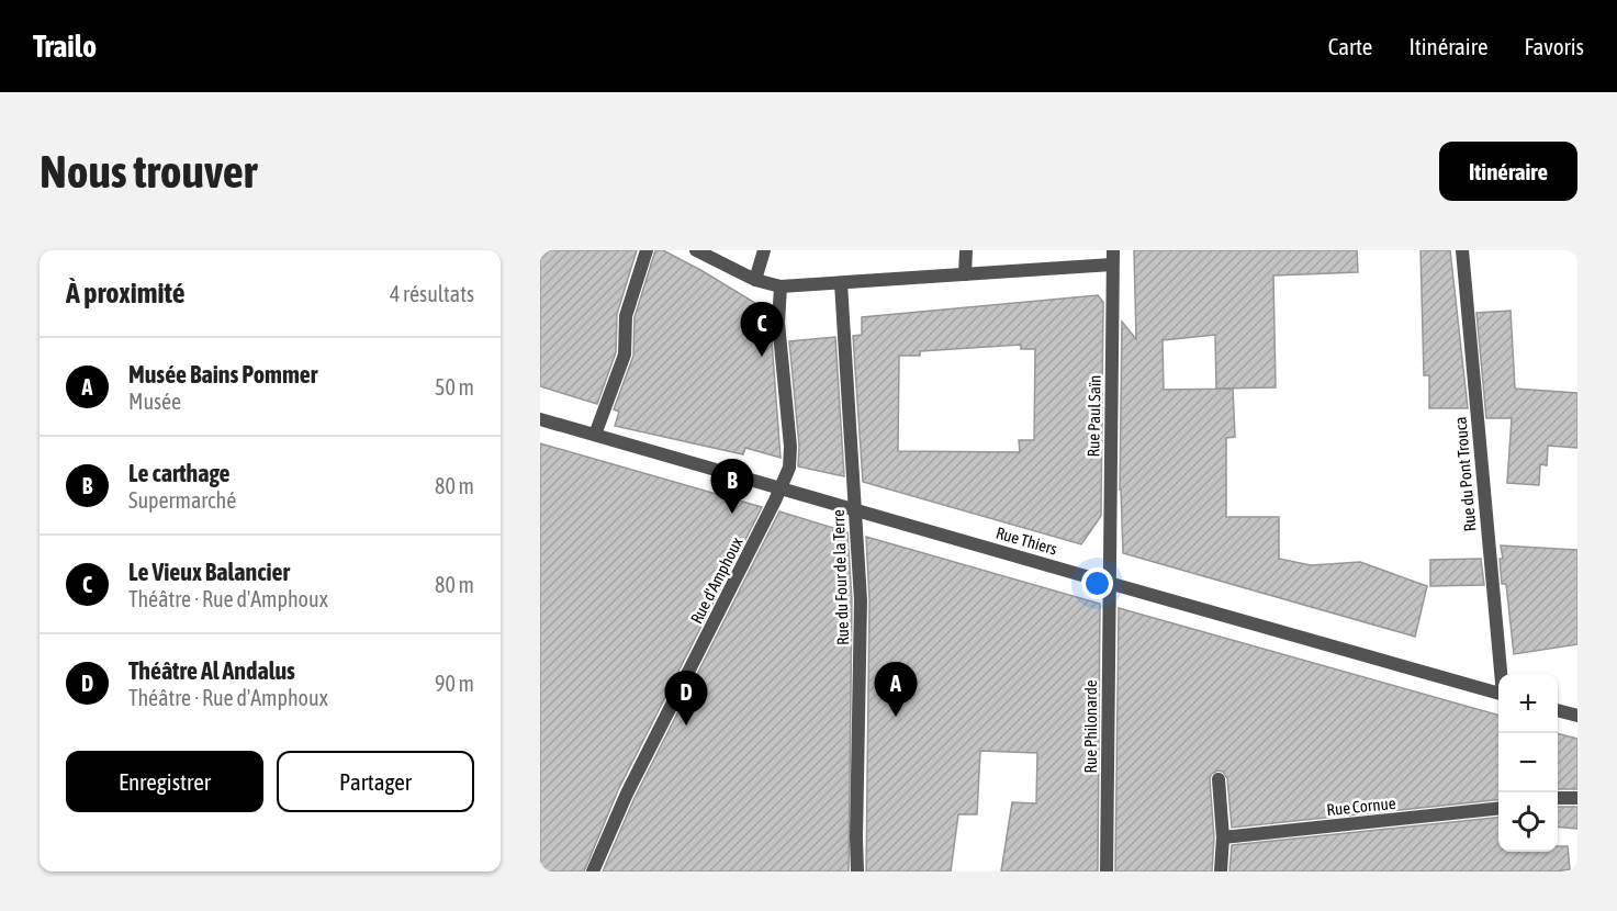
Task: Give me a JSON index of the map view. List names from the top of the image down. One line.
{"streets":{"street":["Rue Paul Saïn","Rue du Pont Trouca","Rue Thiers","Rue du Four de la Terre","Rue d'Amphoux","Rue Philonarde","Rue Cornue"]},"crossings":[["Rue Paul Saïn","Rue Thiers"],["Rue Paul Saïn","Rue Philonarde"],["Rue Thiers","Rue du Four de la Terre"],["Rue Thiers","Rue d'Amphoux"],["Rue Thiers","Rue Philonarde"]],"page":{"header":"Trailo","nav":["Carte","Itinéraire","Favoris"],"buttons":["Itinéraire",["Enregistrer","Partager"]],"title":"Nous trouver","heading":["À proximité","4 résultats"],"pins":["C","B","A","D"],"list":[{"mark":"A","name":"Musée Bains Pommer","note":"Musée","value":"50 m"},{"mark":"B","name":"Le carthage","note":"Supermarché","value":"80 m"},{"mark":"C","name":"Le Vieux Balancier","note":"Théâtre · Rue d'Amphoux","value":"80 m"},{"mark":"D","name":"Théâtre Al Andalus","note":"Théâtre · Rue d'Amphoux","value":"90 m"}],"map_buttons":["+","−"]}}
